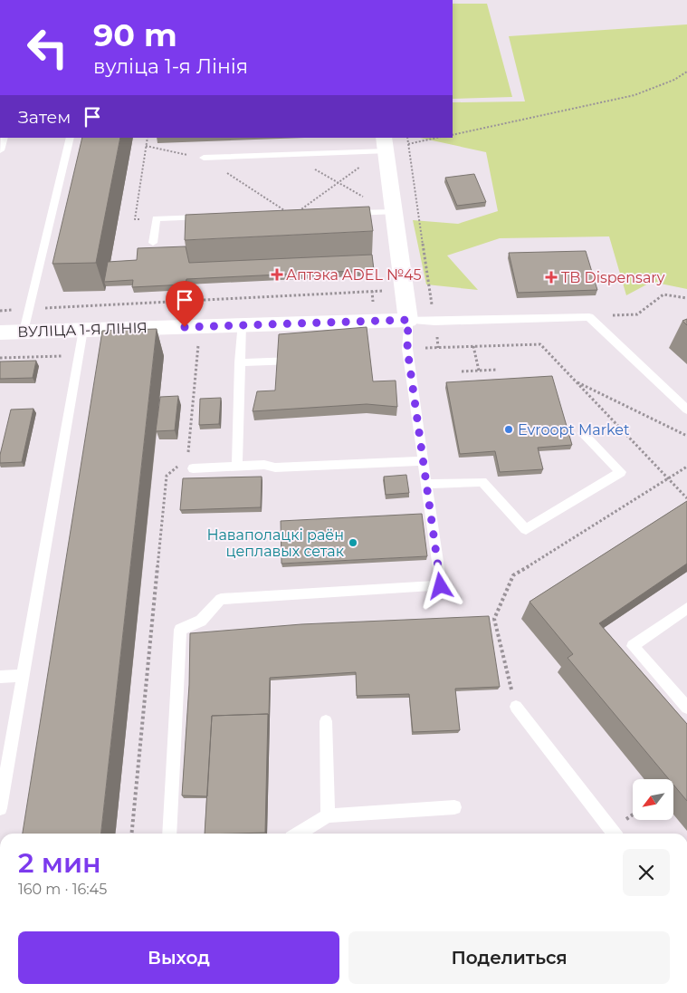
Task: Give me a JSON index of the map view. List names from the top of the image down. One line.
{"streets":{"street":["ВУЛІЦА 1-Я ЛІНІЯ"]},"places":{"health":["Аптэка ADEL №45","TB Dispensary"],"other":["Evroopt Market","Наваполацкі раён цеплавых сетак"]},"north":"bottom left","page":{"turn":["90 m","вуліца 1-я Лінія"],"then":"Затем","heading":["2 мин","160 m · 16:45"],"buttons":["Выход","Поделиться"]}}
